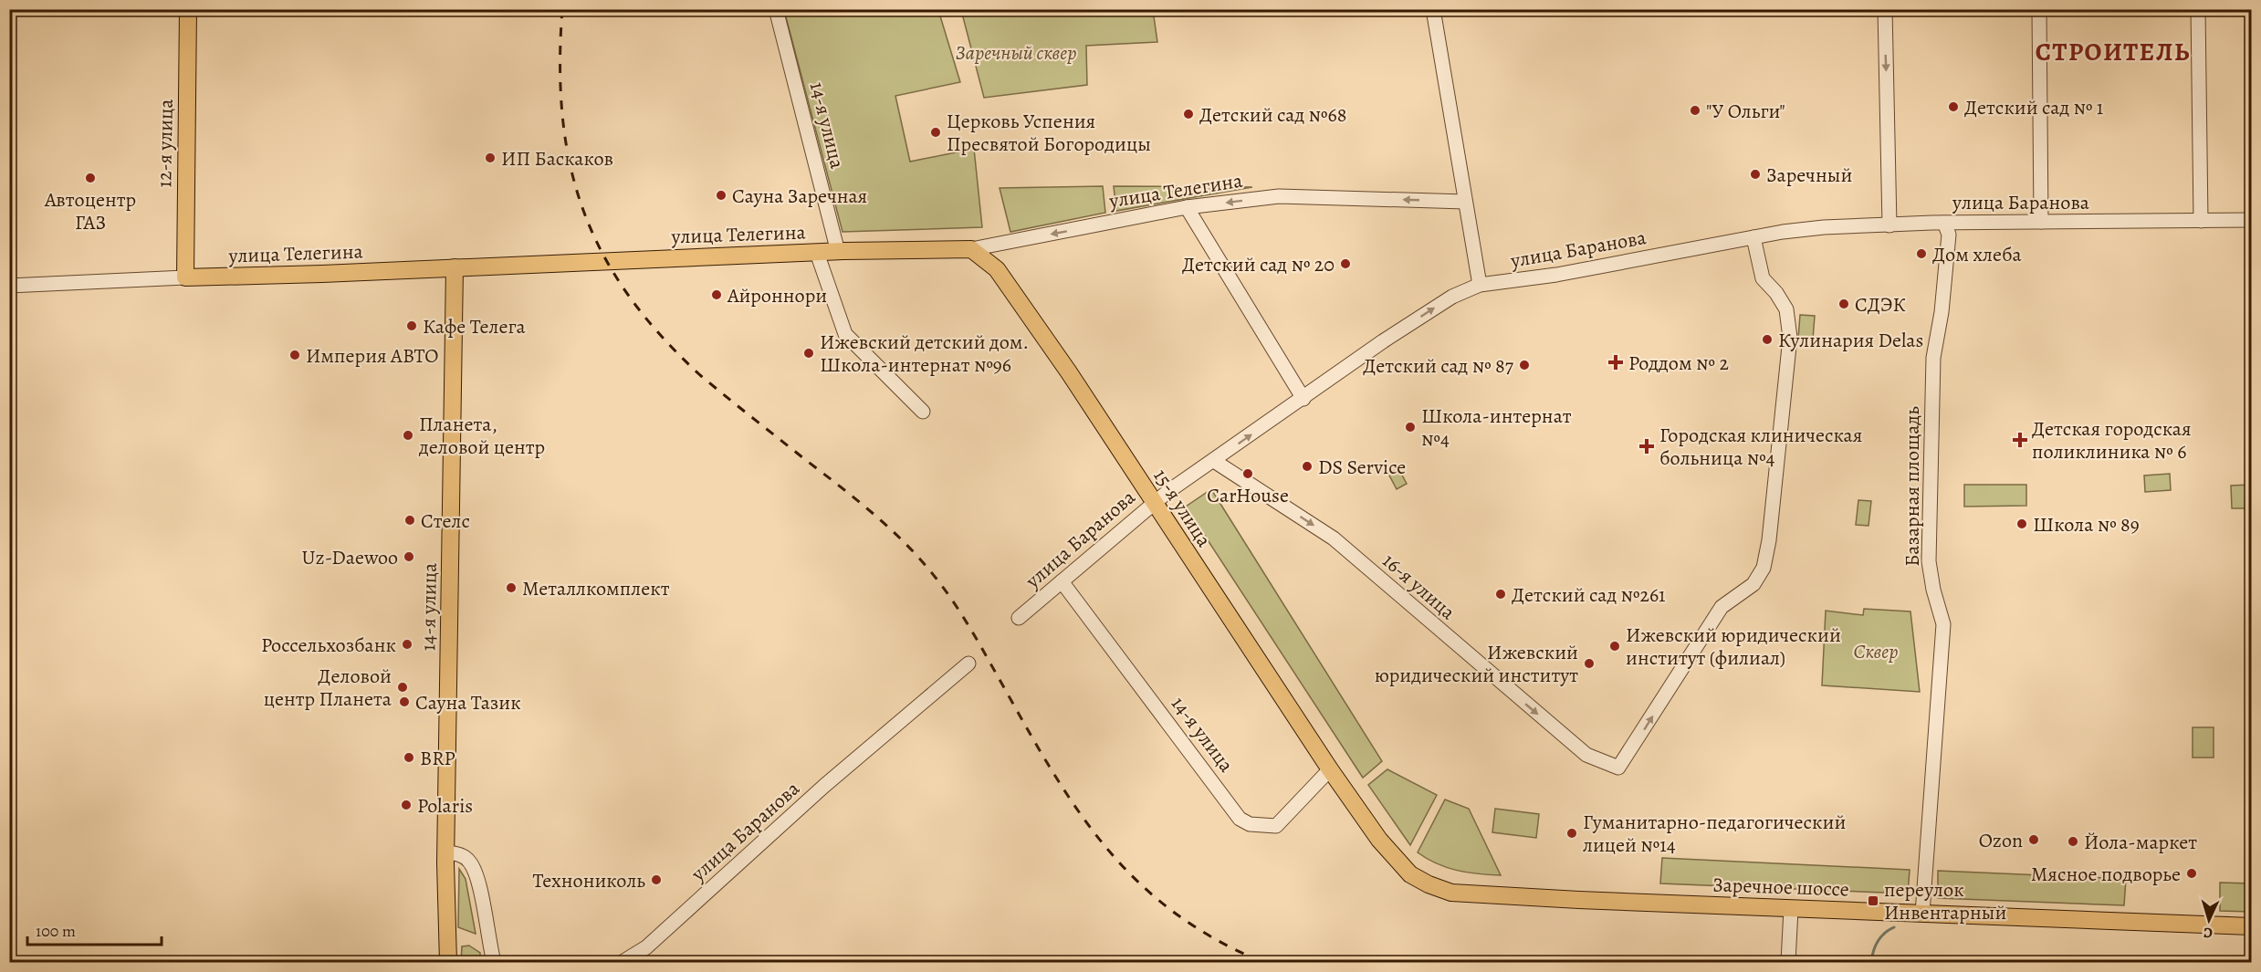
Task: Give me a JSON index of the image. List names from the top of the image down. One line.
{"streets":{"main road":["14-я улица","12-я улица","улица Телегина","15-я улица","Заречное шоссе"],"street":["улица Баранова","Базарная площадь","16-я улица"]},"crossings":[["14-я улица","улица Телегина"],["14-я улица","улица Баранова"],["14-я улица","15-я улица"],["12-я улица","улица Телегина"],["улица Телегина","15-я улица"],["улица Баранова","Базарная площадь"],["улица Баранова","15-я улица"],["улица Баранова","16-я улица"],["Базарная площадь","Заречное шоссе"],["15-я улица","Заречное шоссе"]],"districts":["СТРОИТЕЛЬ"],"parks":["Заречный сквер","Сквер"],"places":{"other":["Детский сад № 1","\"У Ольги\"","Детский сад №68","Церковь Успения Пресвятой Богородицы","ИП Баскаков","Заречный","Автоцентр ГАЗ","Сауна Заречная","Дом хлеба","Детский сад № 20","Айроннори","СДЭК","Кафе Телега","Кулинария Delas","Ижевский детский дом. Школа-интернат №96","Империя АВТО","Детский сад № 87","Школа-интернат №4","Планета, деловой центр","DS Service","CarHouse","Стелс","Школа № 89","Uz-Daewoo","Металлкомплект","Детский сад №261","Россельхозбанк","Ижевский юридический институт (филиал)","Ижевский юридический институт","Деловой центр Планета","Сауна Тазик","BRP","Polaris","Гуманитарно-педагогический лицей №14","Ozon","Йола-маркет","Мясное подворье","Технониколь"],"health":["Роддом № 2","Детская городская поликлиника № 6","Городская клиническая больница №4"],"transit":["переулок Инвентарный"]},"scale_bar":"100 m","north":"bottom"}
